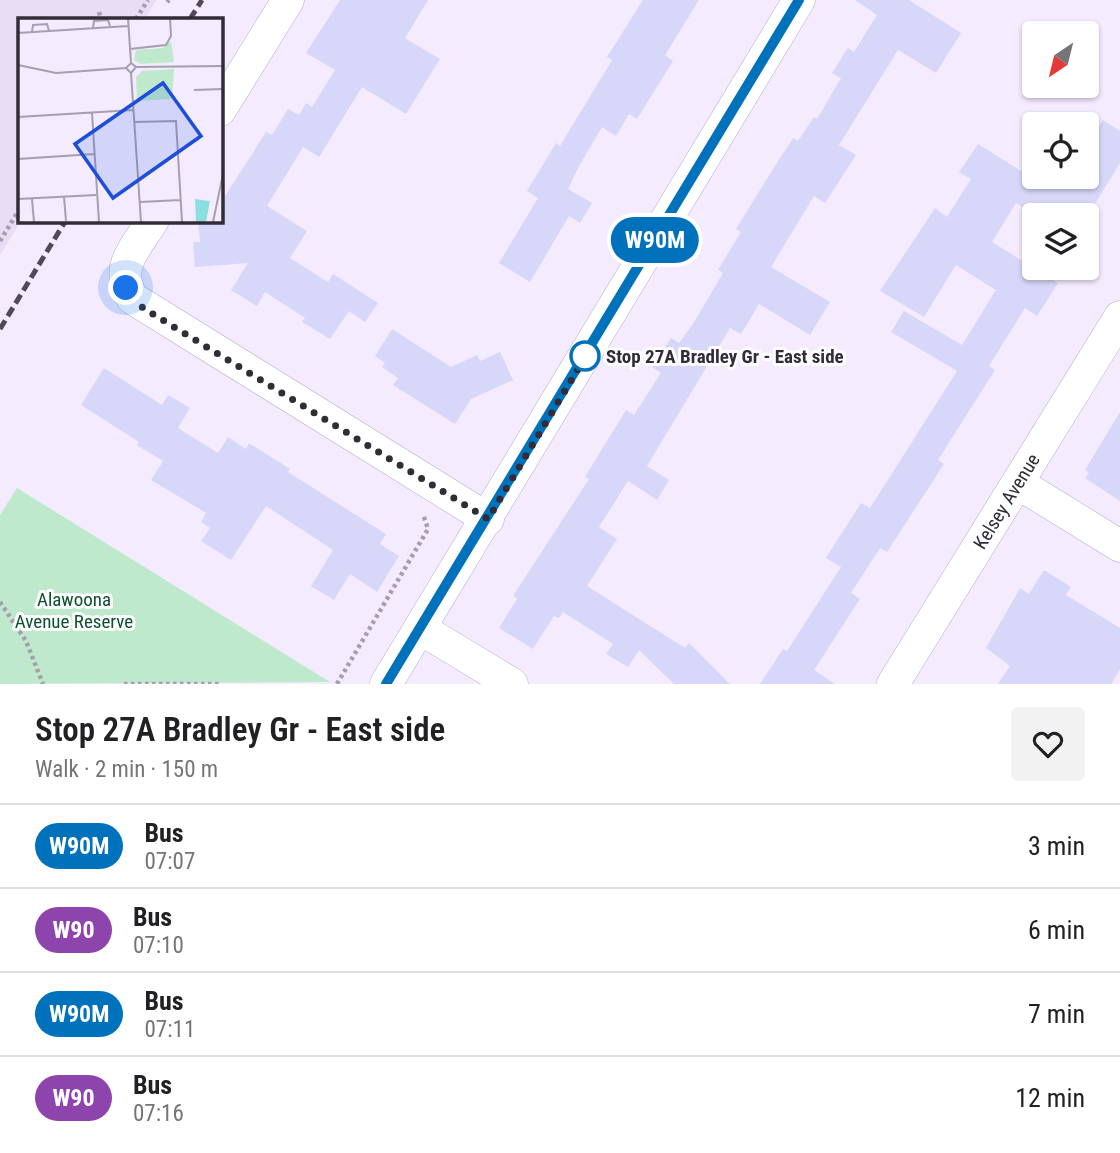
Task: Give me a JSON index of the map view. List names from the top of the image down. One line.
{"streets":{"street":["Kelsey Avenue"]},"parks":["Alawoona Avenue Reserve"],"places":["Stop 27A Bradley Gr - East side"],"lines":["bus line W90M"],"north":"bottom left","page":{"on_map":"W90M","heading":["Stop 27A Bradley Gr - East side","Walk · 2 min · 150 m"],"list":[{"mark":"W90M","name":"Bus","note":"07:07","value":"3 min"},{"mark":"W90","name":"Bus","note":"07:10","value":"6 min"},{"mark":"W90M","name":"Bus","note":"07:11","value":"7 min"},{"mark":"W90","name":"Bus","note":"07:16","value":"12 min"}]}}
